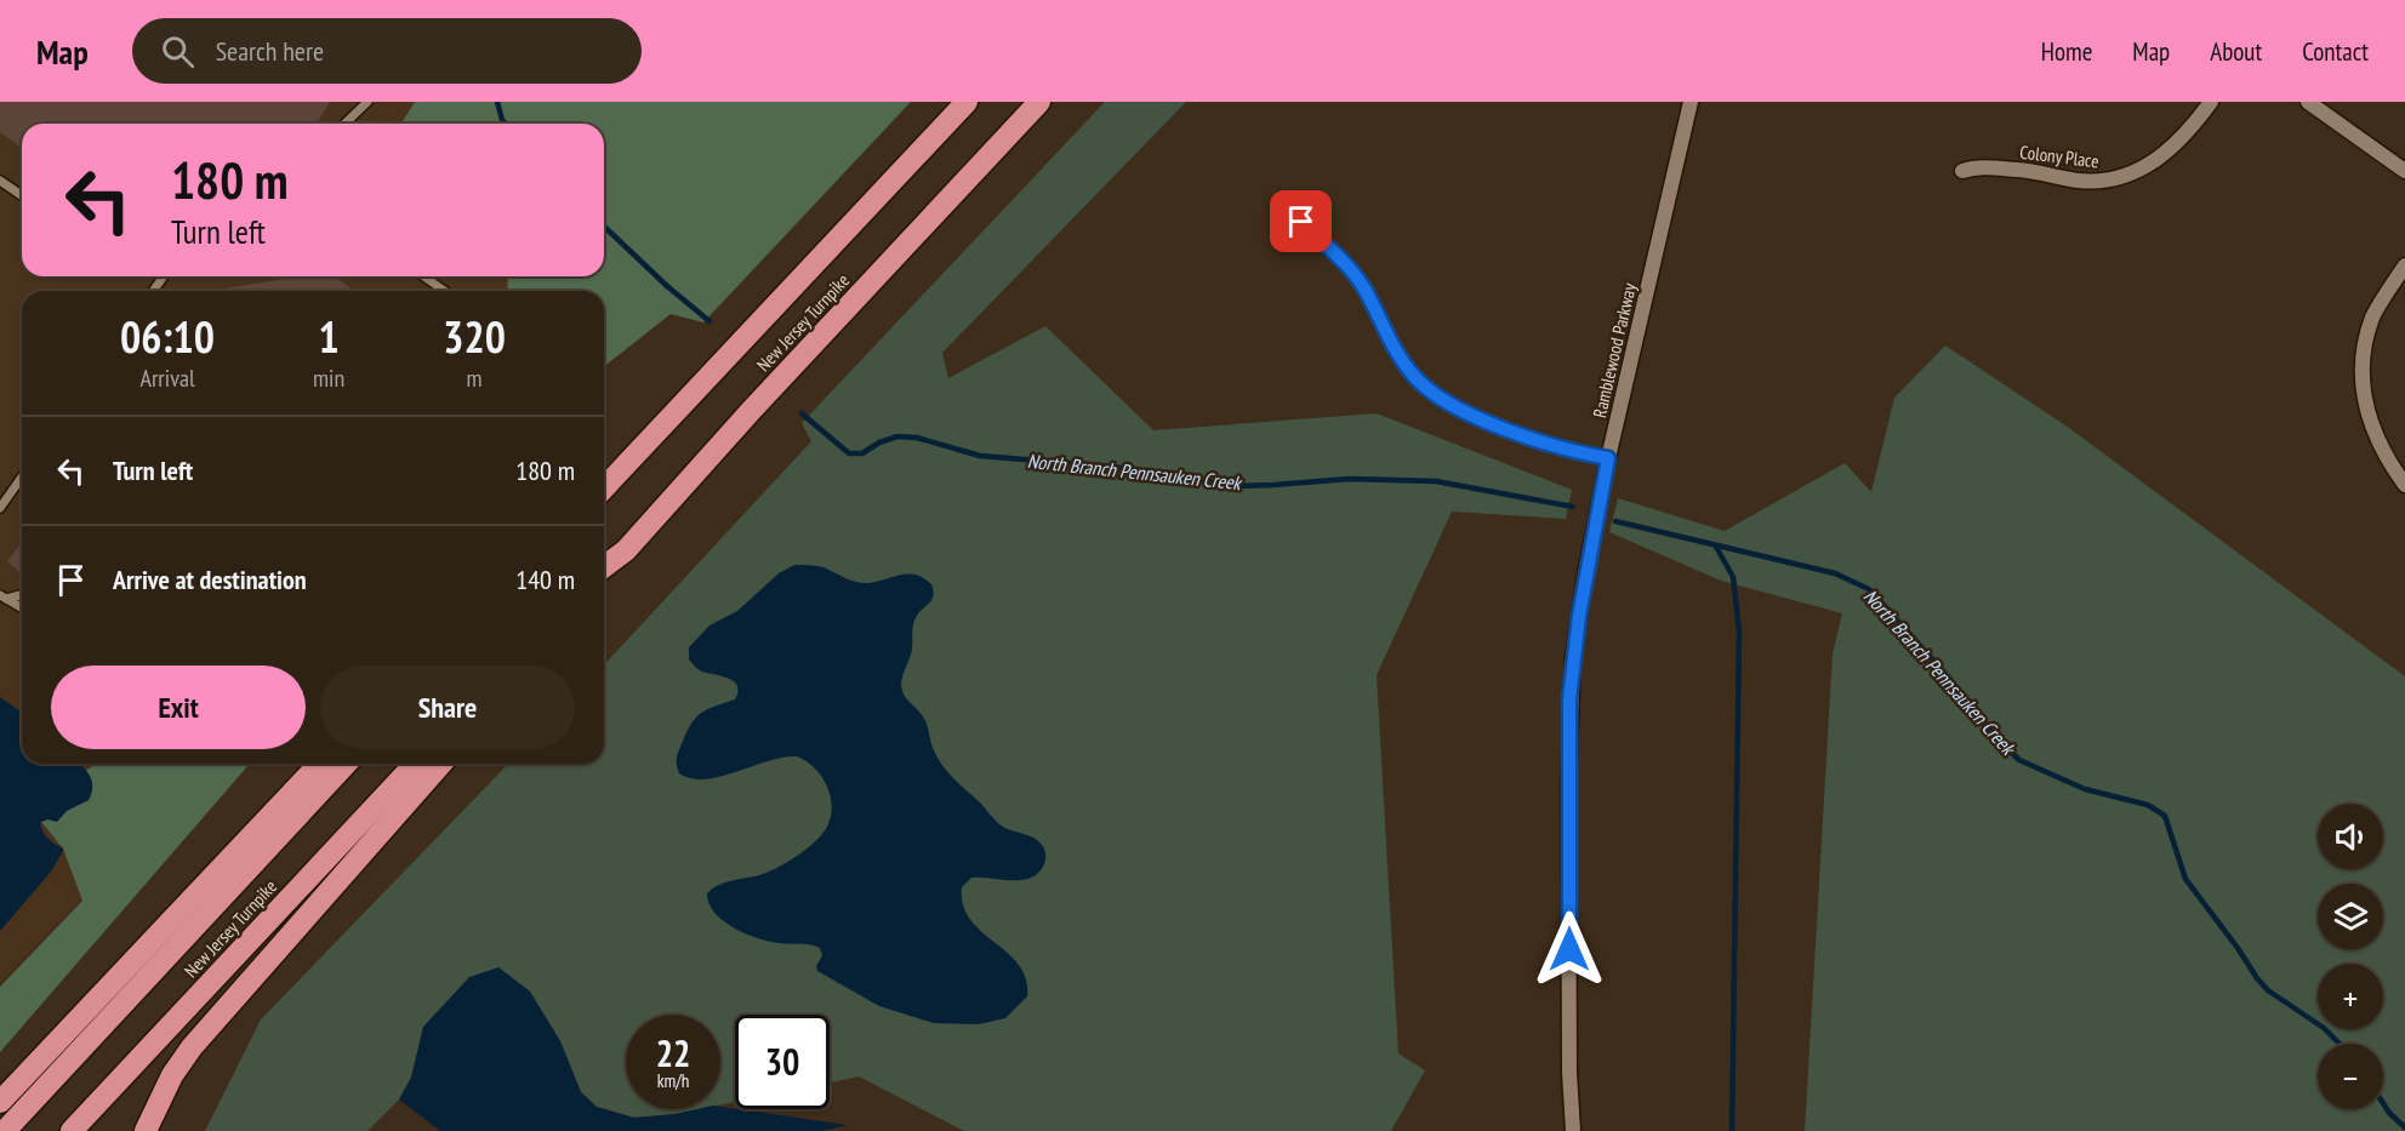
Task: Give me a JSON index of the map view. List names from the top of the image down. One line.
{"streets":{"highway":["New Jersey Turnpike"],"street":["Colony Place","Ramblewood Parkway"]},"water":["North Branch Pennsauken Creek"],"page":{"header":"Map","search":"Search here","nav":["Home","Map","About","Contact"],"turn":["180 m","Turn left"],"eta":["06:10","Arrival","1","min","320","m"],"list":[{"name":"Turn left","value":"180 m"},{"name":"Arrive at destination","value":"140 m"}],"buttons":["Exit","Share"],"map_buttons":["+","−"],"speed":"22 km/h","limit":"30"}}
